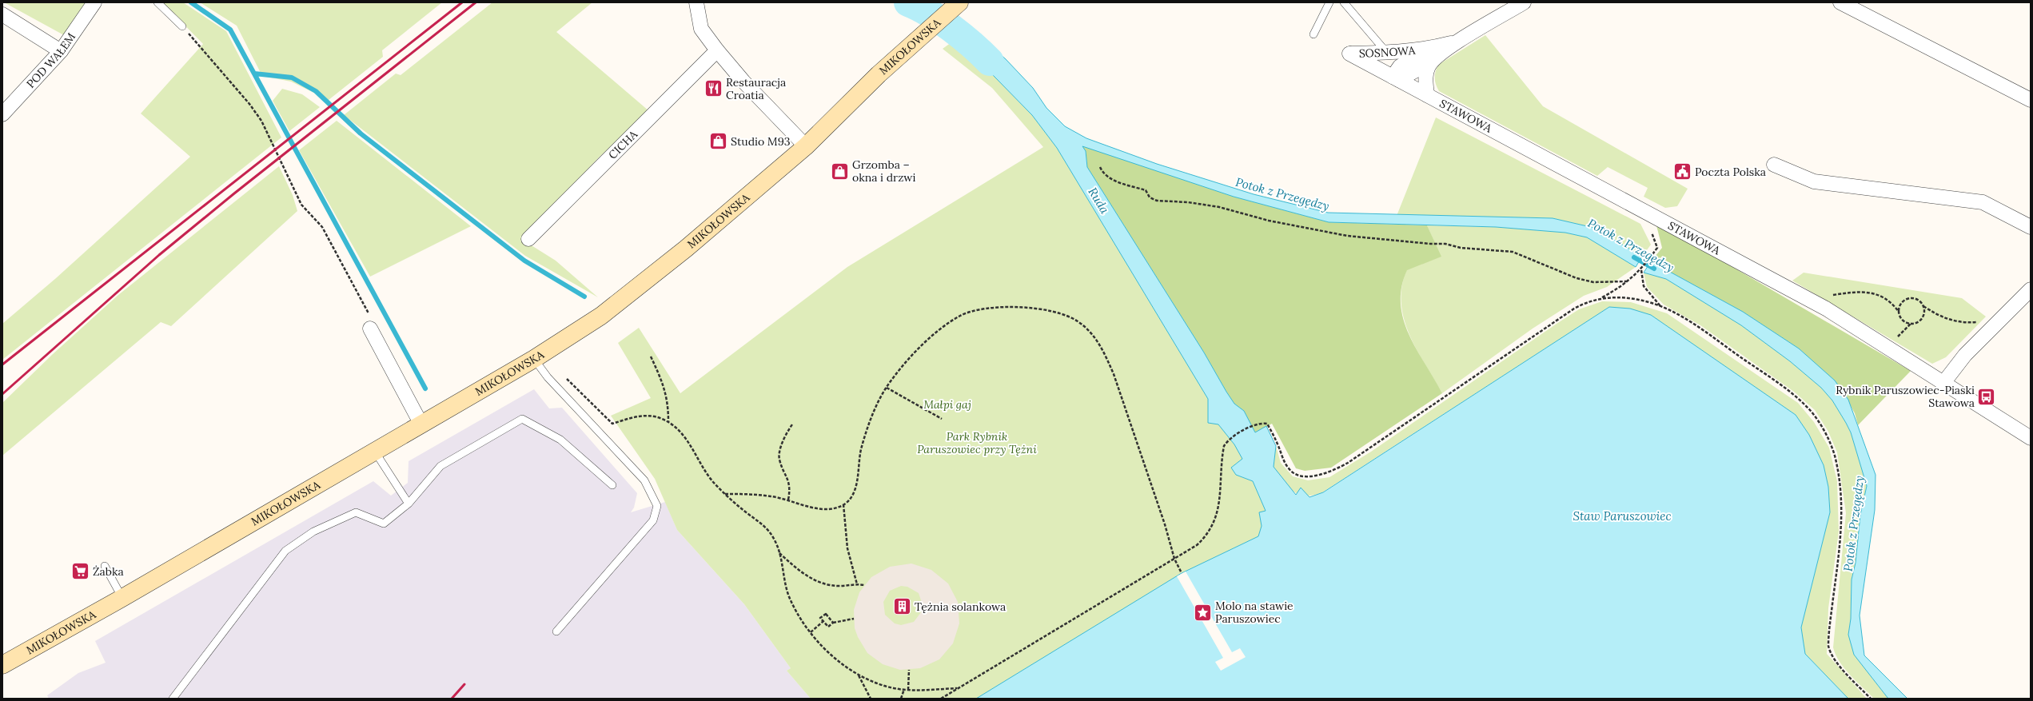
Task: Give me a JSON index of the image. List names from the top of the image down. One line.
{"streets":{"main road":["MIKOŁOWSKA"],"street":["SOSNOWA","POD WAŁEM","STAWOWA","CICHA"]},"crossings":[["SOSNOWA","STAWOWA"]],"water":["Potok z Przegędzy","Ruda","Staw Paruszowiec"],"parks":["Małpi gaj","Park Rybnik Paruszowiec przy Tężni"],"places":{"restaurant":["Restauracja Croatia"],"shop":["Studio M93","Grzomba – okna i drzwi"],"public building":["Poczta Polska"],"bus stop":["Rybnik Paruszowiec-Piaski Stawowa"],"supermarket":["Żabka"],"building":["Tężnia solankowa"],"place":["Molo na stawie Paruszowiec"]}}
